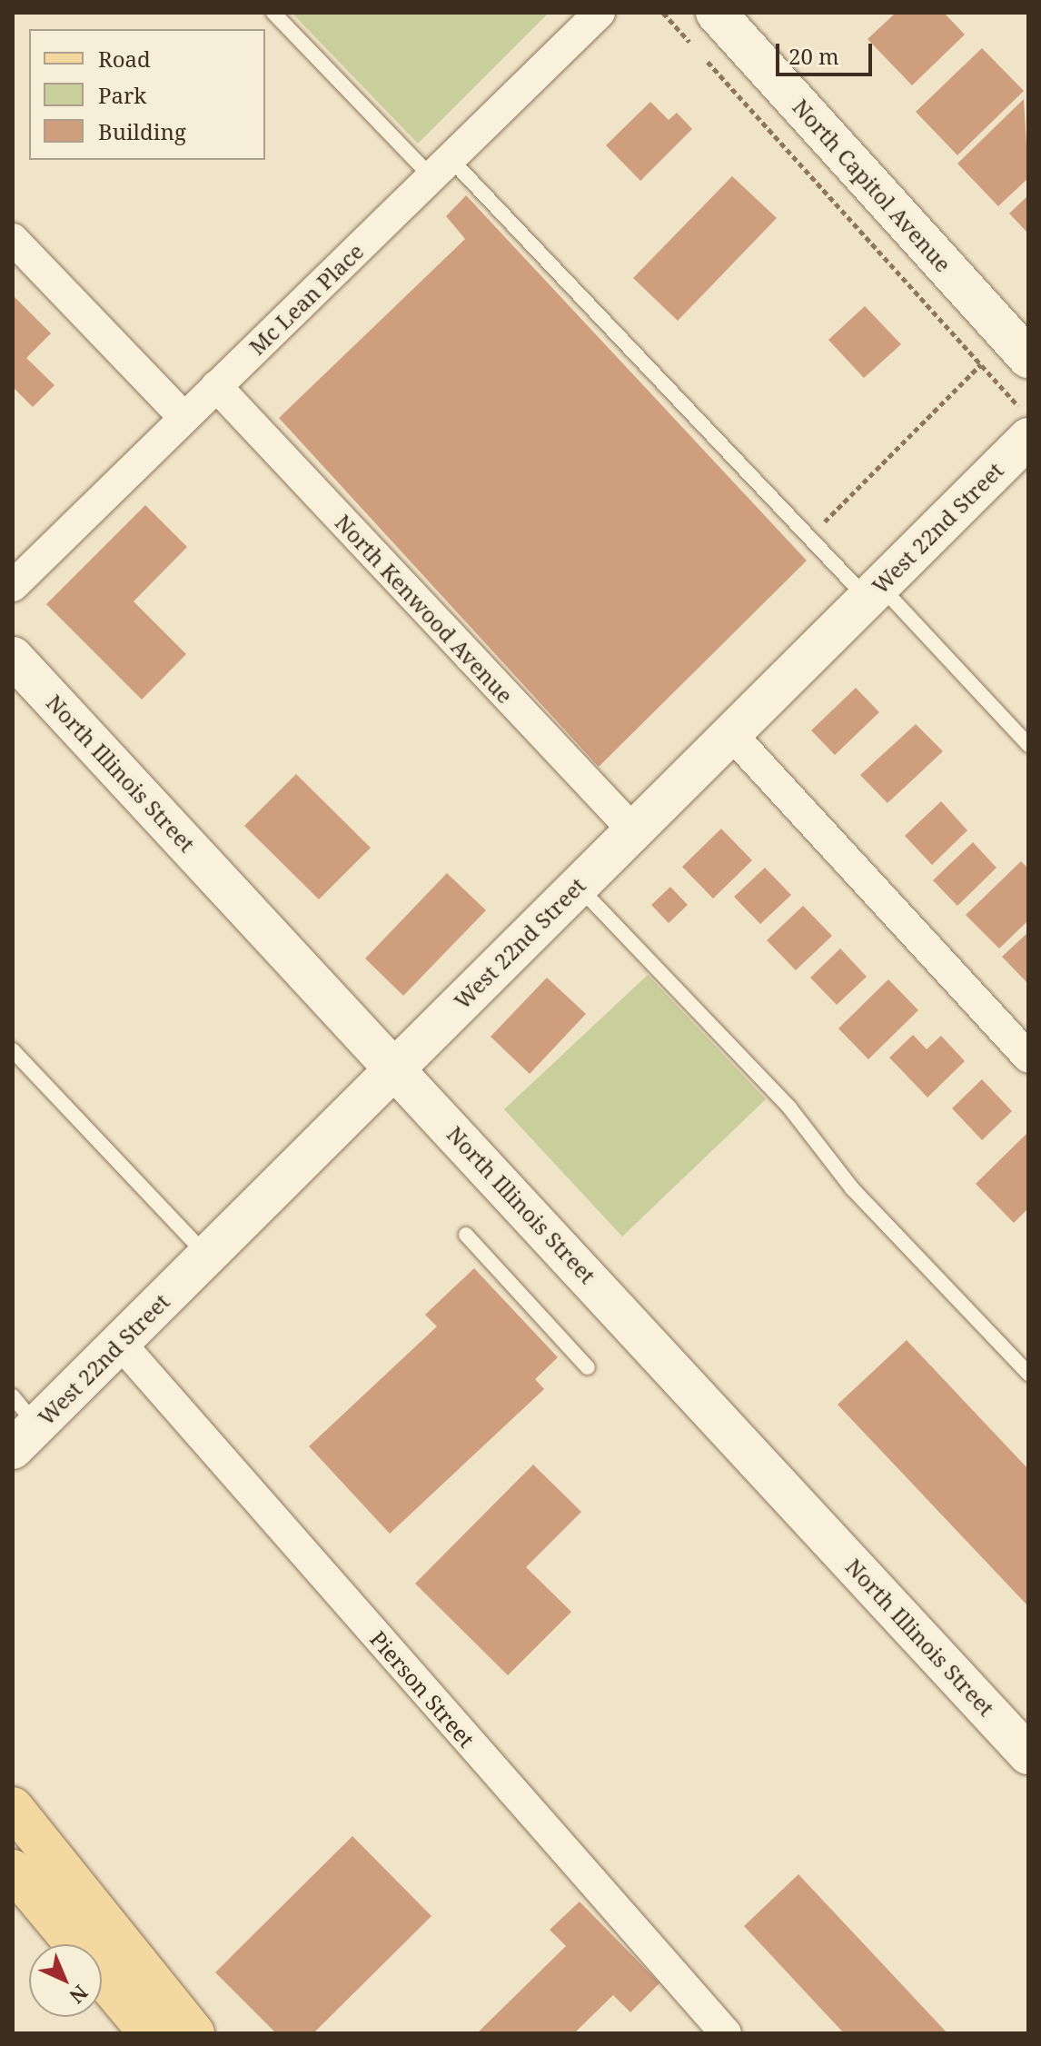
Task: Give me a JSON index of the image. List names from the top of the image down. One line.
{"streets":{"main road":["North Capitol Avenue","West 22nd Street","North Illinois Street"],"street":["Mc Lean Place","North Kenwood Avenue","Pierson Street"]},"crossings":[["Mc Lean Place","North Kenwood Avenue"],["West 22nd Street","North Kenwood Avenue"],["West 22nd Street","North Illinois Street"],["West 22nd Street","Pierson Street"]],"legend":["Road","Park","Building"],"scale_bar":"20 m","north":"bottom right"}
